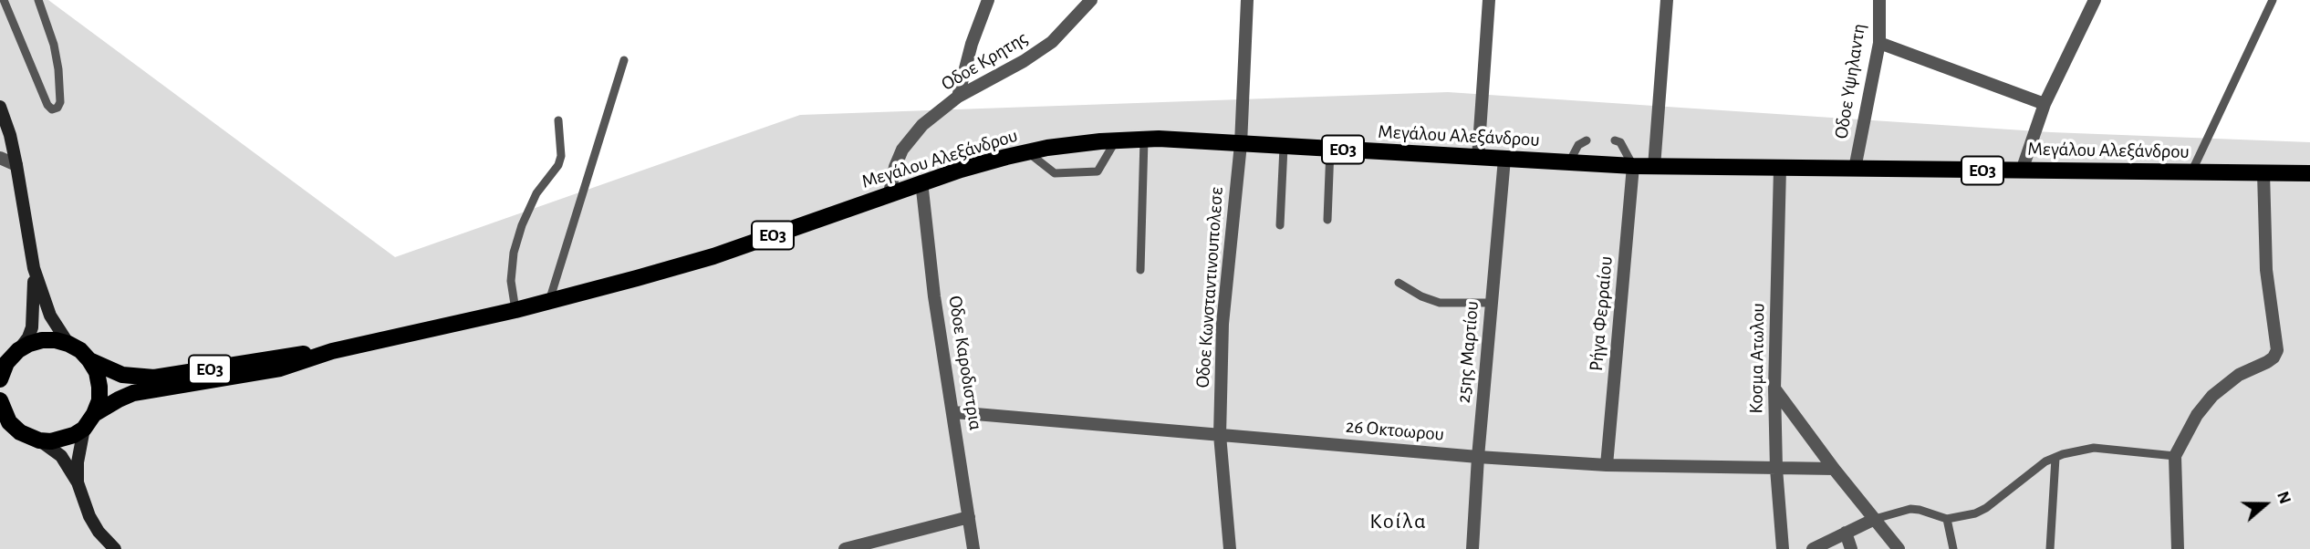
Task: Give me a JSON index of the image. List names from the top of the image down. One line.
{"streets":{"main road":["Μεγάλου Αλεξάνδρου","ΕΟ3"],"street":["Oδοε Κρητης","Oδοε Υψηλαντη","Oδοε Κωνσταντινουπολεσε","Ρήγα Φερραίου","25ης Μαρτίου","Κοσμα Ατωλου","Oδοε Καροδιστρια","26 Οκτοωρου"]},"crossings":[["Oδοε Κρητης","Μεγάλου Αλεξάνδρου"],["Oδοε Υψηλαντη","Μεγάλου Αλεξάνδρου"],["Μεγάλου Αλεξάνδρου","ΕΟ3"],["Μεγάλου Αλεξάνδρου","Oδοε Κωνσταντινουπολεσε"],["Μεγάλου Αλεξάνδρου","Ρήγα Φερραίου"],["Μεγάλου Αλεξάνδρου","25ης Μαρτίου"],["Μεγάλου Αλεξάνδρου","Κοσμα Ατωλου"],["Μεγάλου Αλεξάνδρου","Oδοε Καροδιστρια"],["Oδοε Κωνσταντινουπολεσε","26 Οκτοωρου"],["Ρήγα Φερραίου","26 Οκτοωρου"],["25ης Μαρτίου","26 Οκτοωρου"],["Κοσμα Ατωλου","26 Οκτοωρου"],["Oδοε Καροδιστρια","26 Οκτοωρου"]],"districts":["Κοίλα"],"north":"right"}
